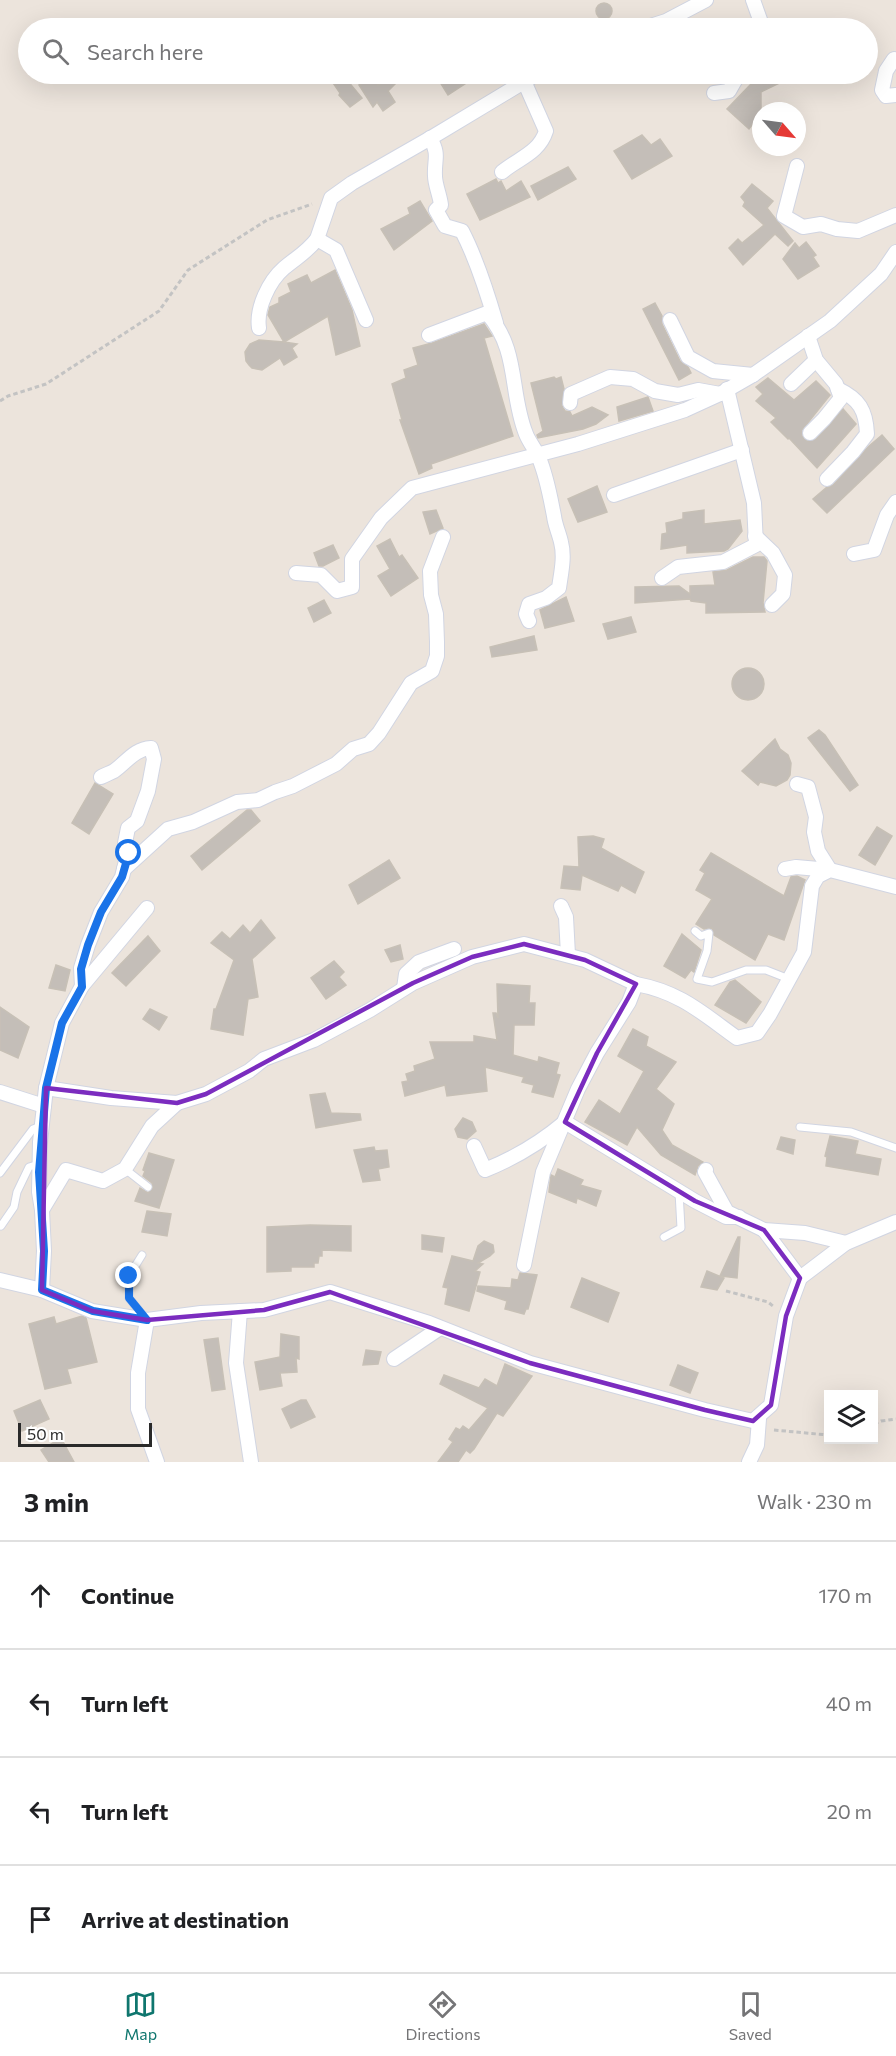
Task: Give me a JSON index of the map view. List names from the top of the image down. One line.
{"scale_bar":"50 m","north":"bottom right","page":{"search":"Search here","scale":"50 m","heading":["3 min","Walk · 230 m"],"list":[["Continue","170 m"],["Turn left","40 m"],["Turn left","20 m"],"Arrive at destination"],"nav":["Map","Directions","Saved"]}}
